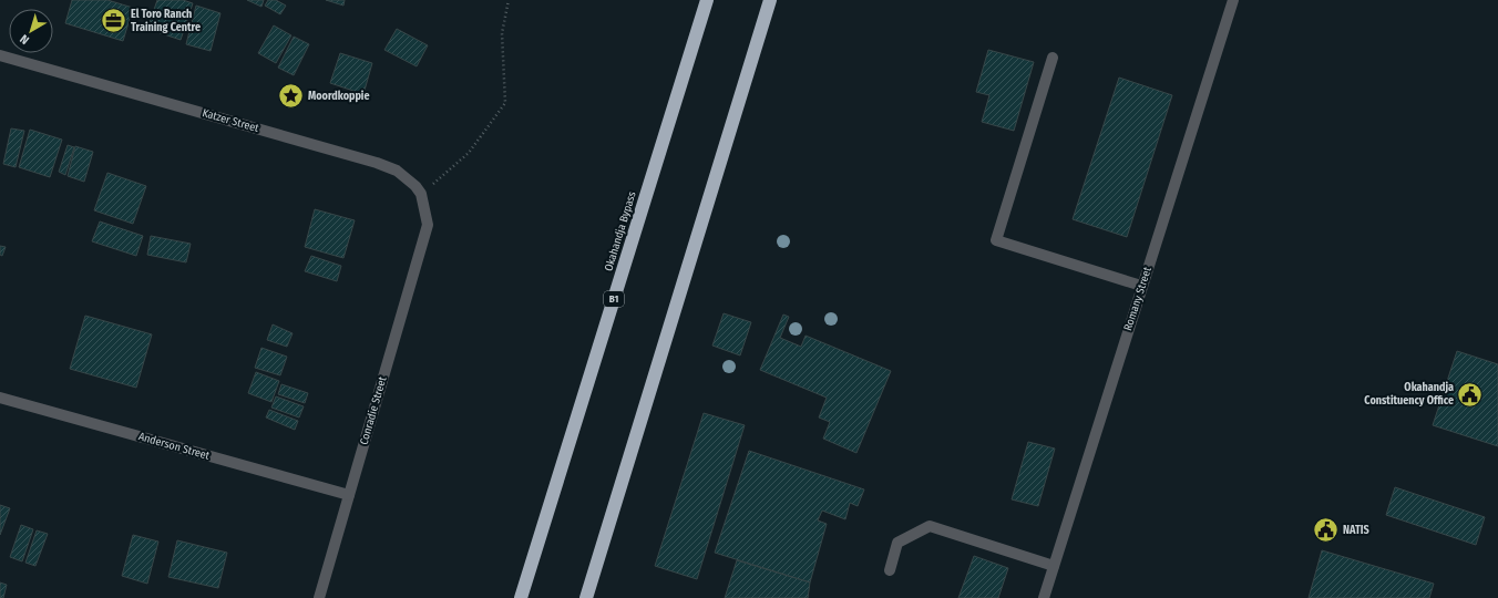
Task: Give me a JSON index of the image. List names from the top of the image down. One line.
{"streets":{"highway":["Okahandja Bypass","B1"],"street":["Katzer Street","Romany Street","Conradie Street","Anderson Street"]},"crossings":[["Katzer Street","Conradie Street"],["Conradie Street","Anderson Street"]],"places":{"office":["El Toro Ranch Training Centre"],"place":["Moordkoppie"],"public building":["Okahandja Constituency Office","NATIS"]},"north":"bottom left"}
